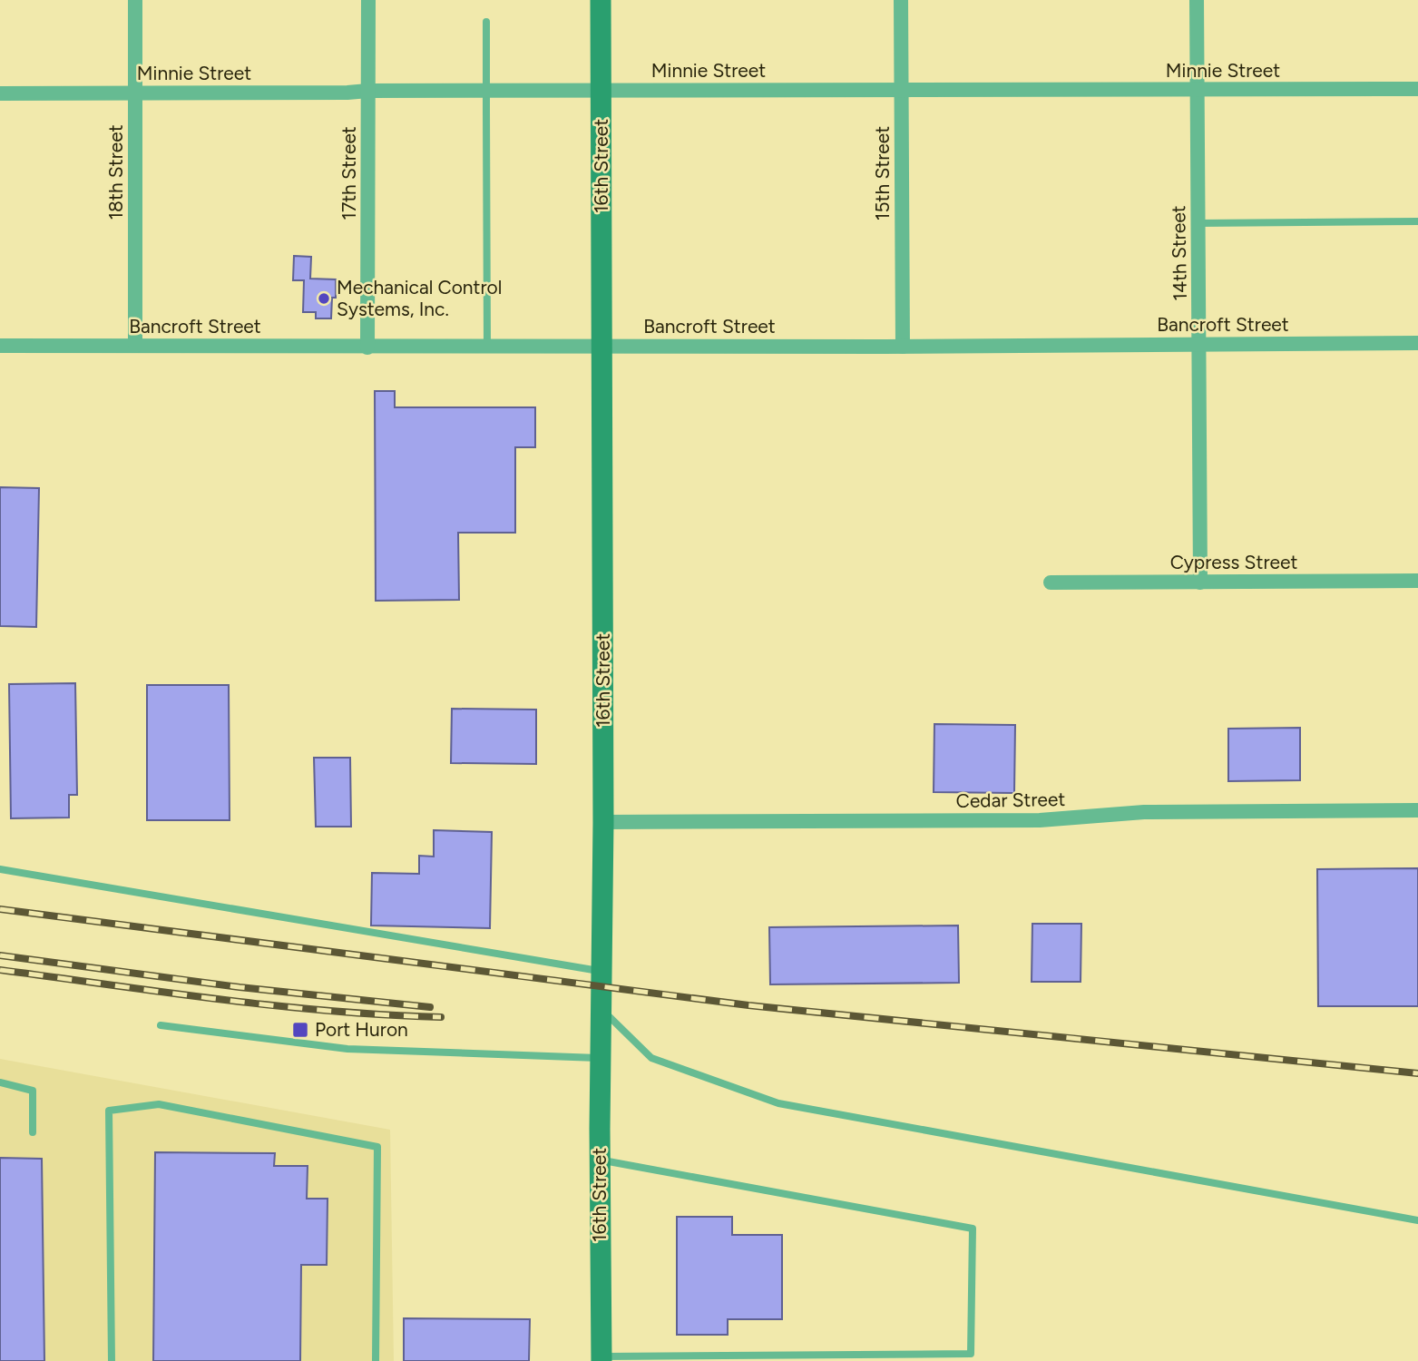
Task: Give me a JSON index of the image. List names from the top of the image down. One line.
{"streets":{"street":["Minnie Street","16th Street","18th Street","17th Street","15th Street","14th Street","Bancroft Street","Cypress Street","Cedar Street"]},"crossings":[["Minnie Street","16th Street"],["Minnie Street","18th Street"],["Minnie Street","17th Street"],["Minnie Street","15th Street"],["Minnie Street","14th Street"],["16th Street","Bancroft Street"],["16th Street","Cedar Street"],["18th Street","Bancroft Street"],["17th Street","Bancroft Street"],["15th Street","Bancroft Street"],["14th Street","Bancroft Street"],["14th Street","Cypress Street"]],"places":{"other":["Mechanical Control Systems, Inc."],"transit":["Port Huron"]}}
